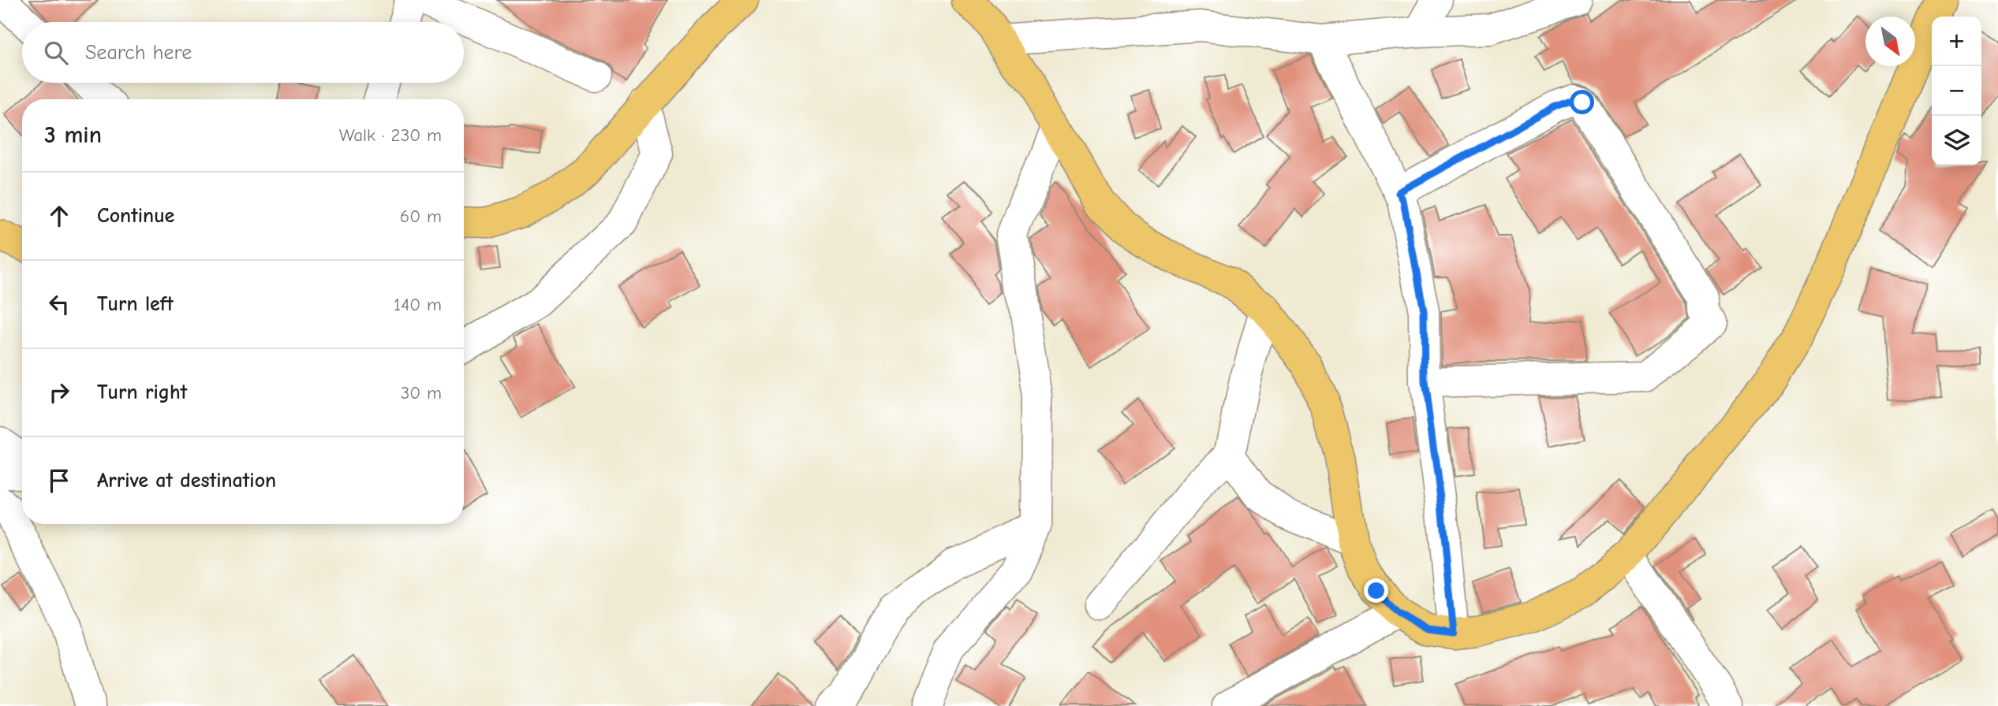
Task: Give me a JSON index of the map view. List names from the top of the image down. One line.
{"north":"bottom right","page":{"map_buttons":["+","−"],"search":"Search here","heading":["3 min","Walk · 230 m"],"list":[["Continue","60 m"],["Turn left","140 m"],["Turn right","30 m"],"Arrive at destination"]}}
